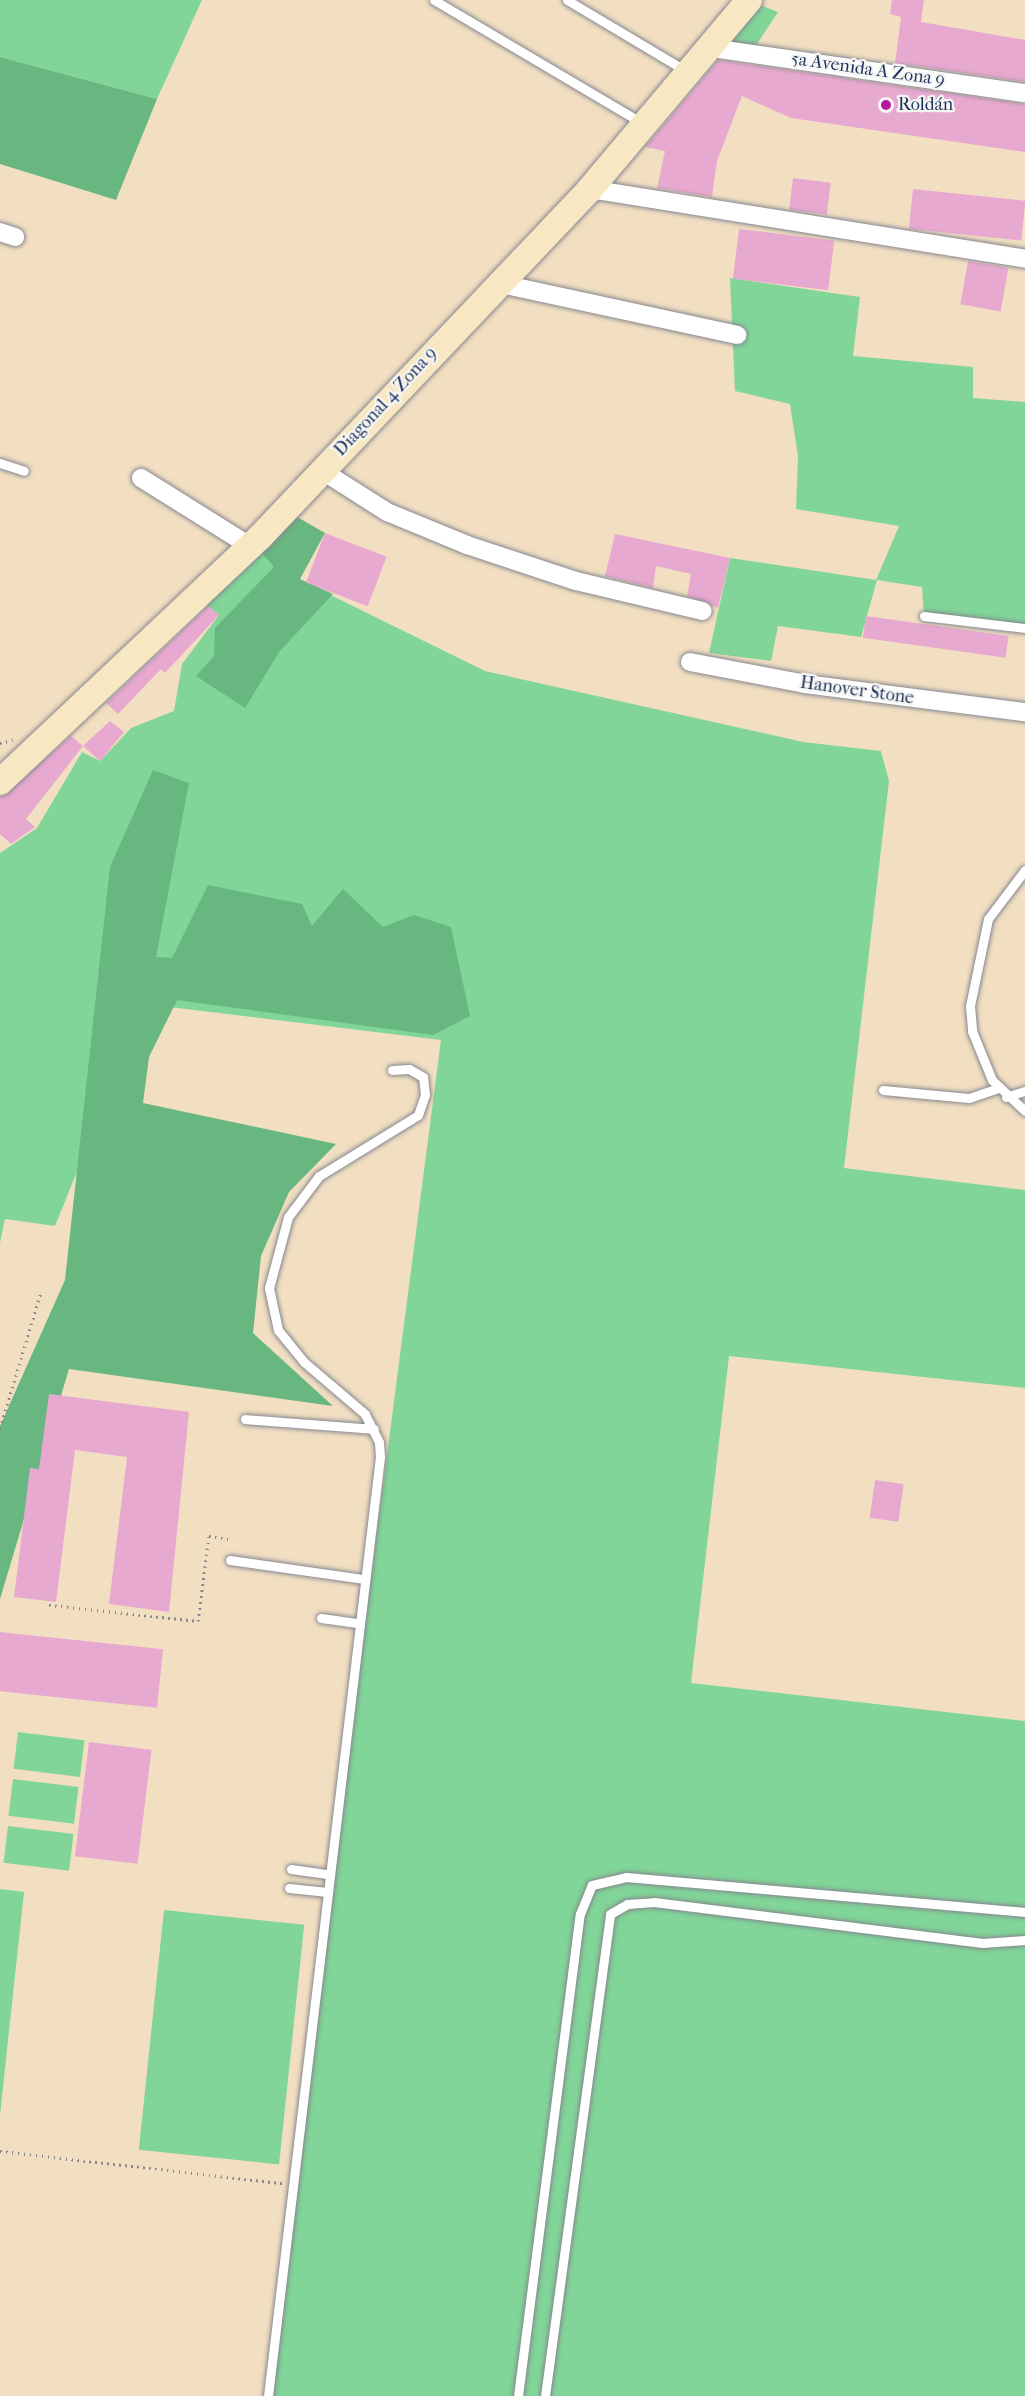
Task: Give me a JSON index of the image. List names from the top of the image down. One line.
{"streets":{"main road":["Diagonal 4 Zona 9"],"street":["5a Avenida A Zona 9","Hanover Stone"]},"crossings":[["5a Avenida A Zona 9","Diagonal 4 Zona 9"]],"places":["Roldán"]}
